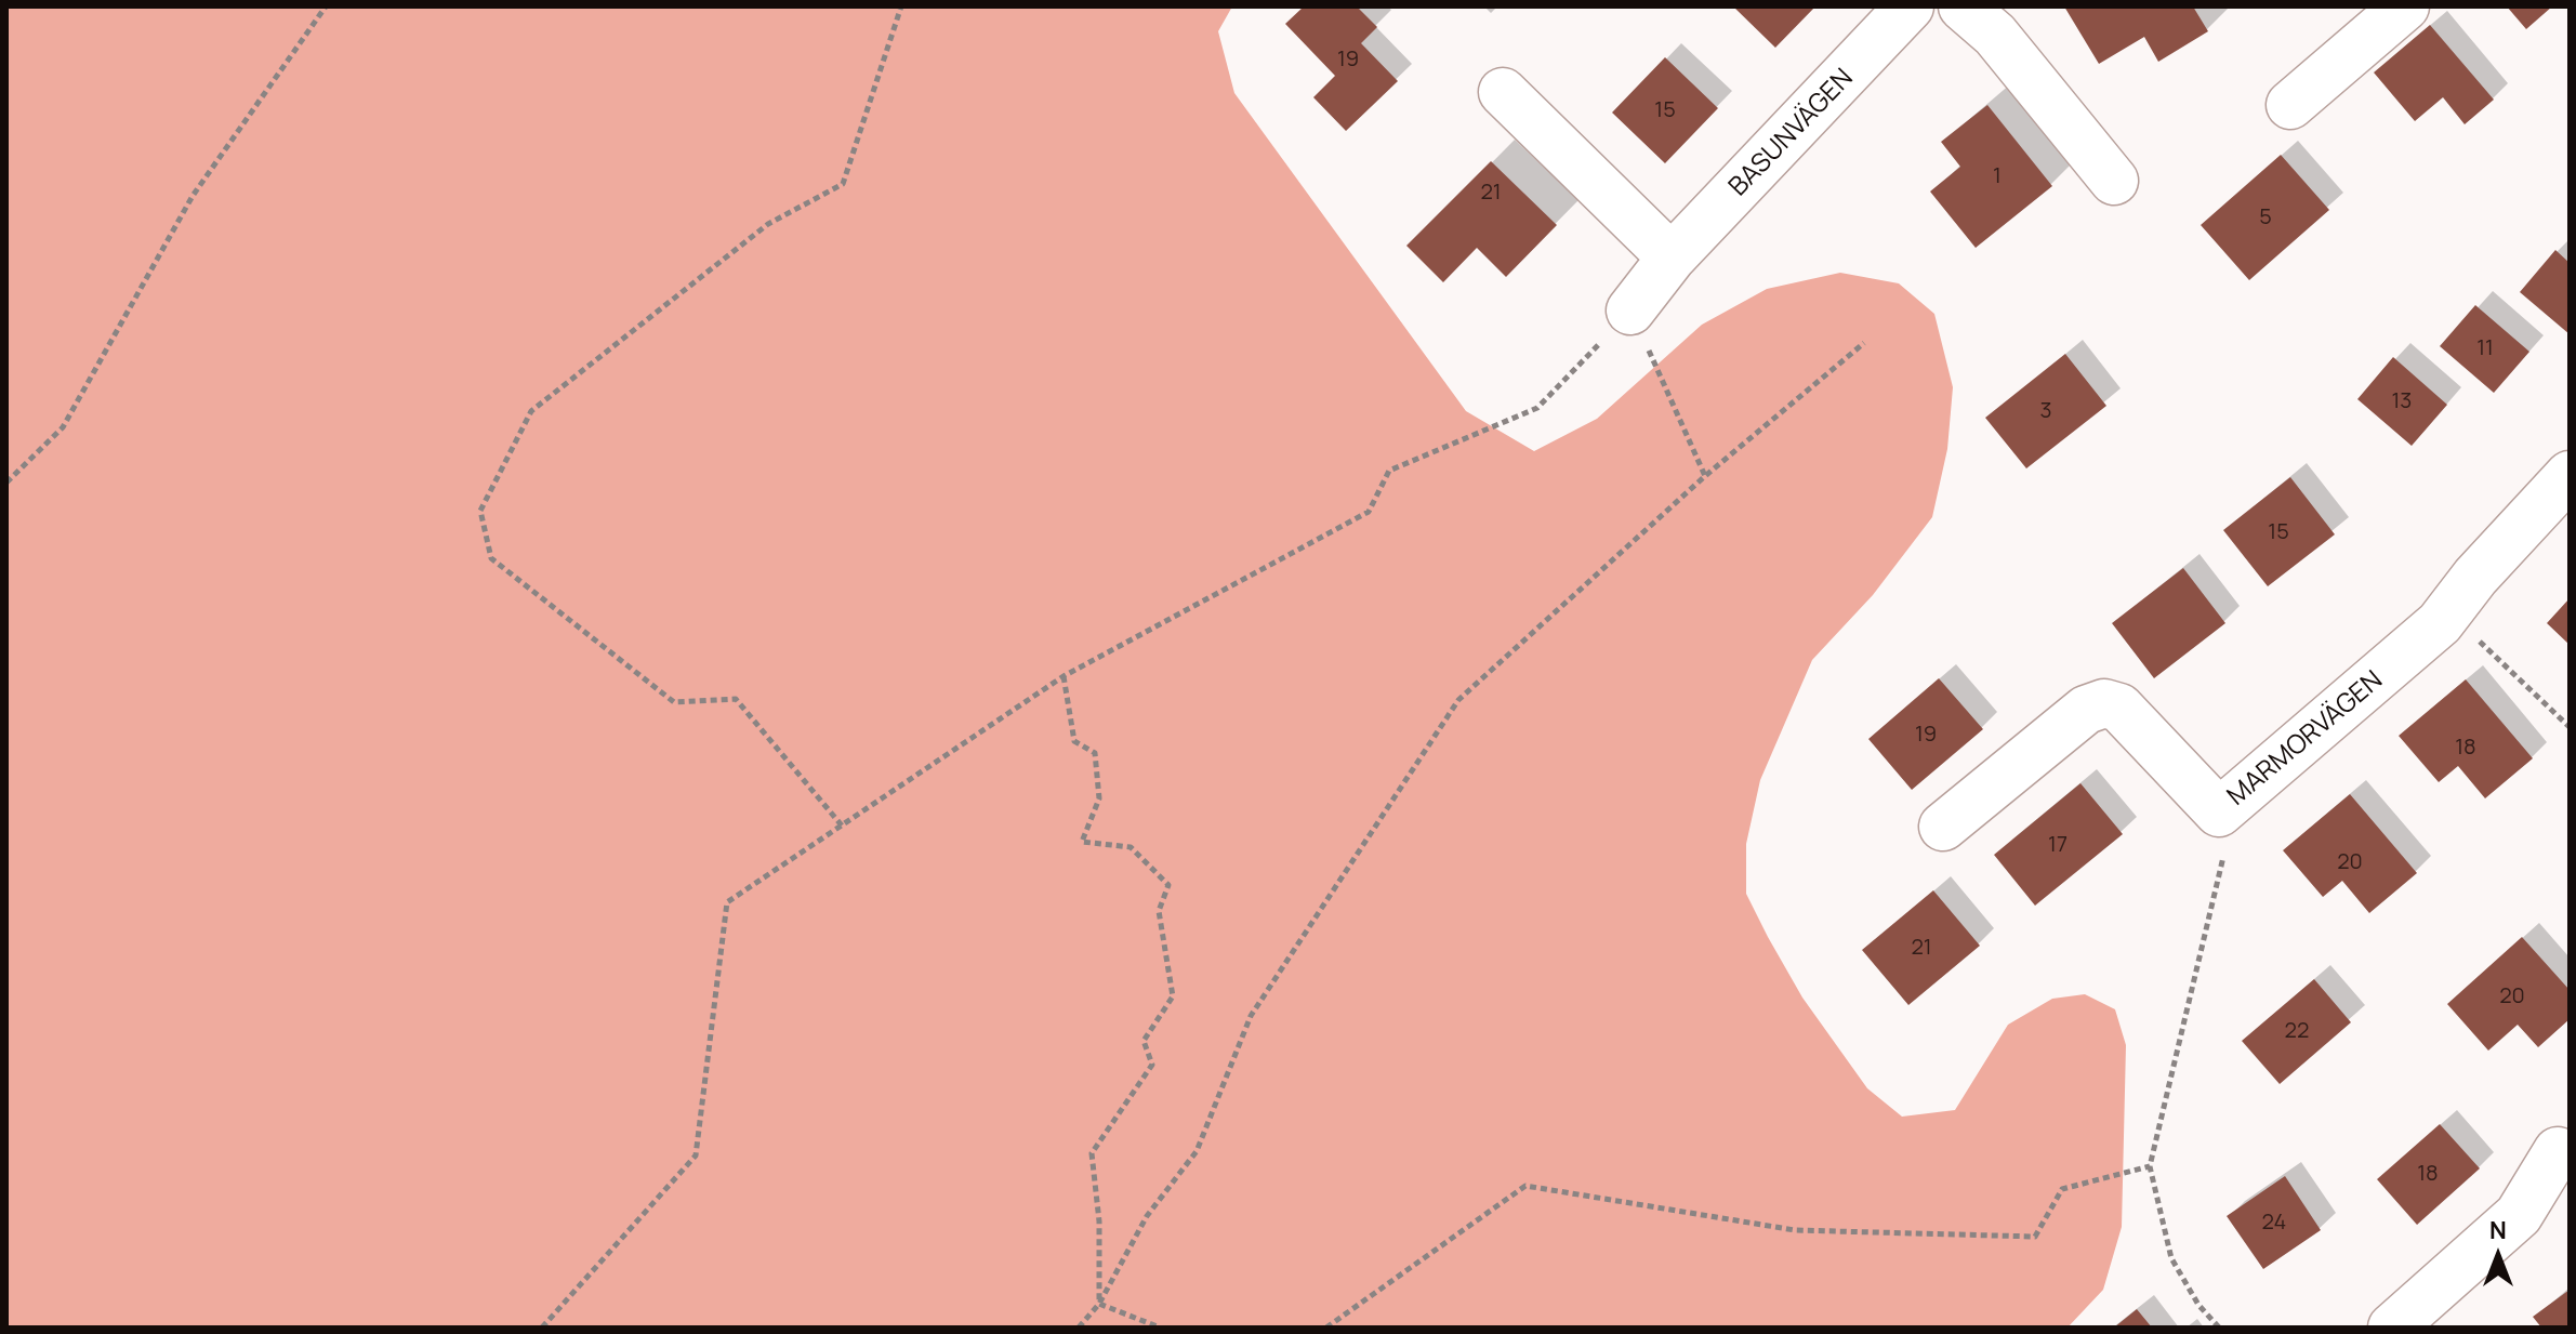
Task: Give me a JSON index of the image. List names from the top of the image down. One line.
{"streets":{"street":["BASUNVÄGEN","MARMORVÄGEN"]},"house_numbers":["19","15","1","21","5","11","13","3","15","19","18","17","20","21","20","22","18","24"],"north":"top"}
